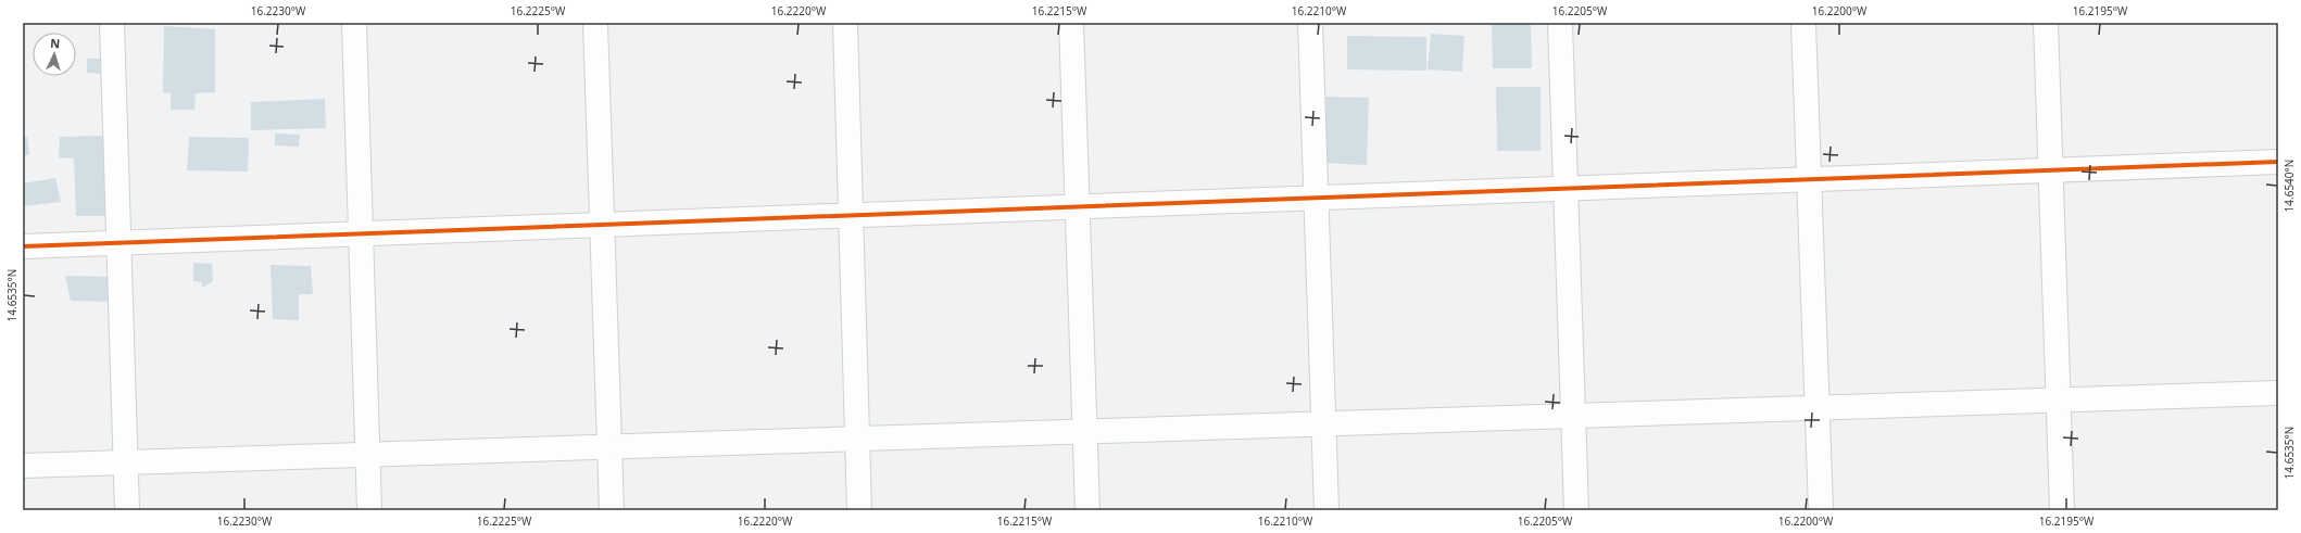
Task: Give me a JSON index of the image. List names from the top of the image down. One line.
{"north":"top","coordinates":["16.2230°W","16.2225°W","16.2220°W","16.2215°W","16.2210°W","16.2205°W","16.2200°W","16.2195°W","14.6540°N","14.6535°N"]}
